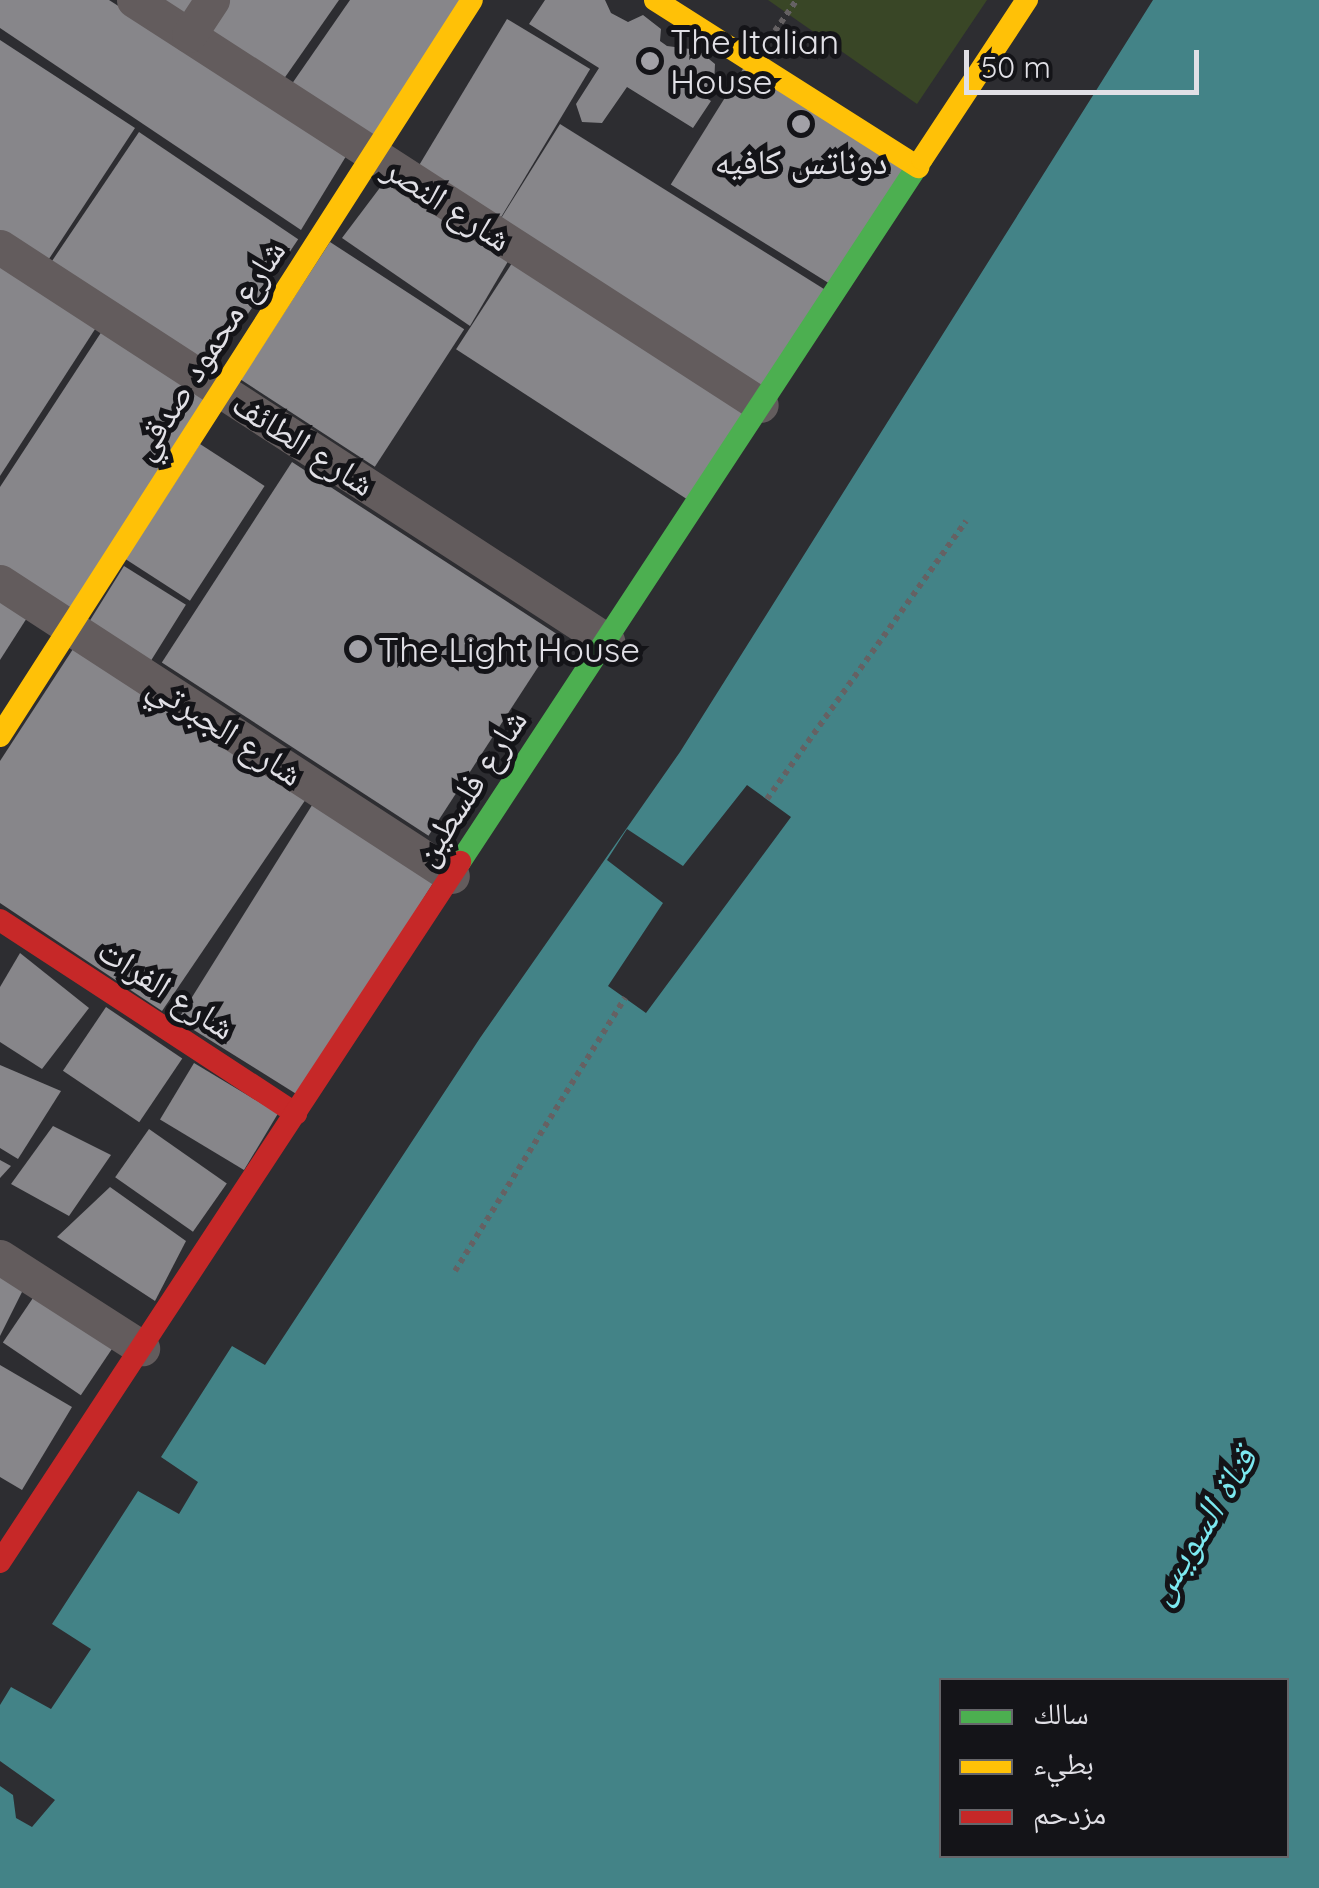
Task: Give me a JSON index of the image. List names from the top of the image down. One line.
{"streets":{"street":["شارع النصر","شارع محمود صدقي","شارع الطائف","شارع الجبرتي","شارع فلسطين","شارع الفرات"]},"crossings":[["شارع النصر","شارع محمود صدقي"],["شارع النصر","شارع فلسطين"],["شارع محمود صدقي","شارع الطائف"],["شارع محمود صدقي","شارع الجبرتي"],["شارع الطائف","شارع فلسطين"],["شارع الجبرتي","شارع فلسطين"],["شارع فلسطين","شارع الفرات"]],"water":["قناة السويس"],"places":["The Italian House","دوناتس كافيه","The Light House"],"legend":["سالك","بطيء","مزدحم"],"scale_bar":"50 m"}
